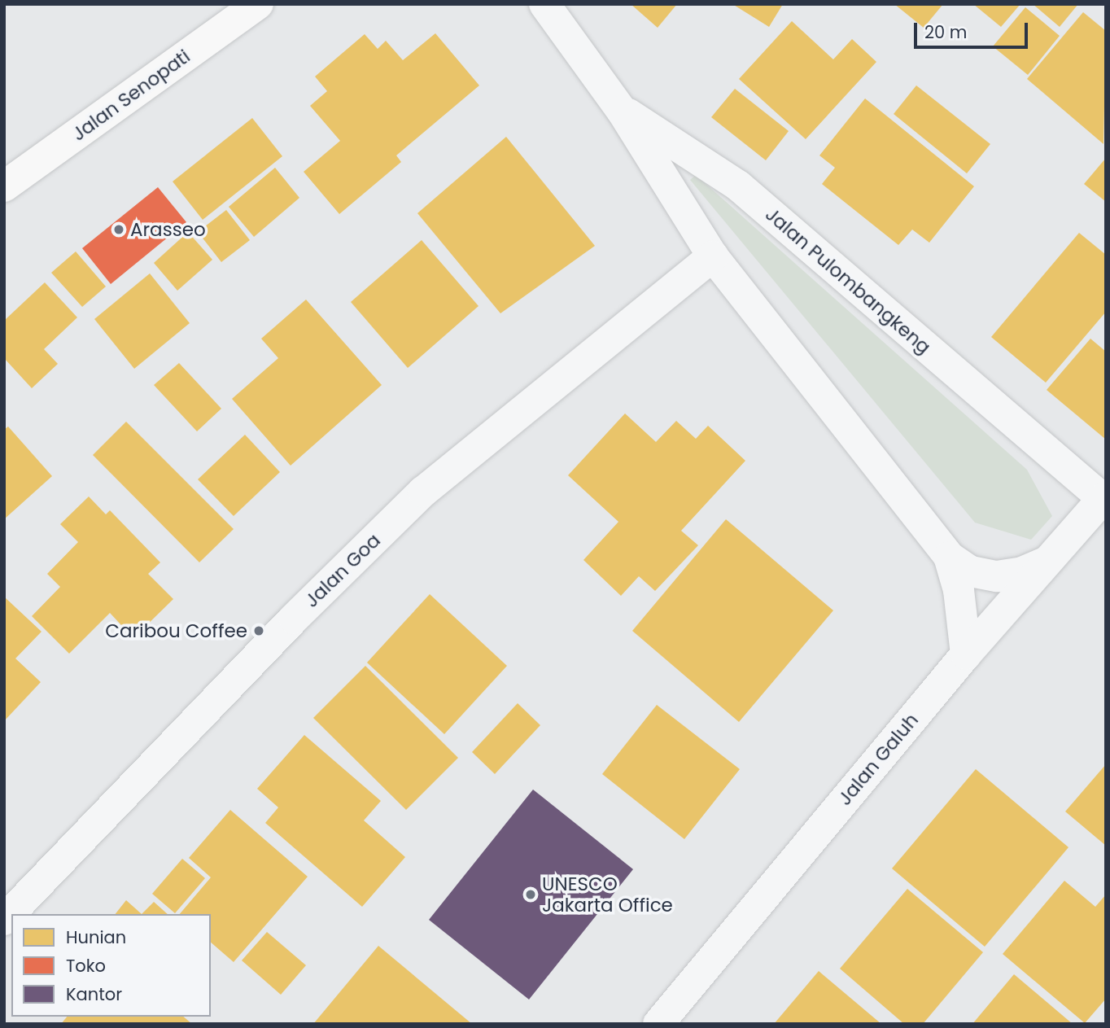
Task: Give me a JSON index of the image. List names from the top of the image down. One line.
{"streets":{"main road":["Jalan Senopati"],"street":["Jalan Pulombangkeng","Jalan Goa","Jalan Galuh"]},"crossings":[["Jalan Pulombangkeng","Jalan Goa"],["Jalan Pulombangkeng","Jalan Galuh"]],"places":["Arasseo","Caribou Coffee","UNESCO Jakarta Office"],"legend":["Hunian","Toko","Kantor"],"scale_bar":"20 m"}
